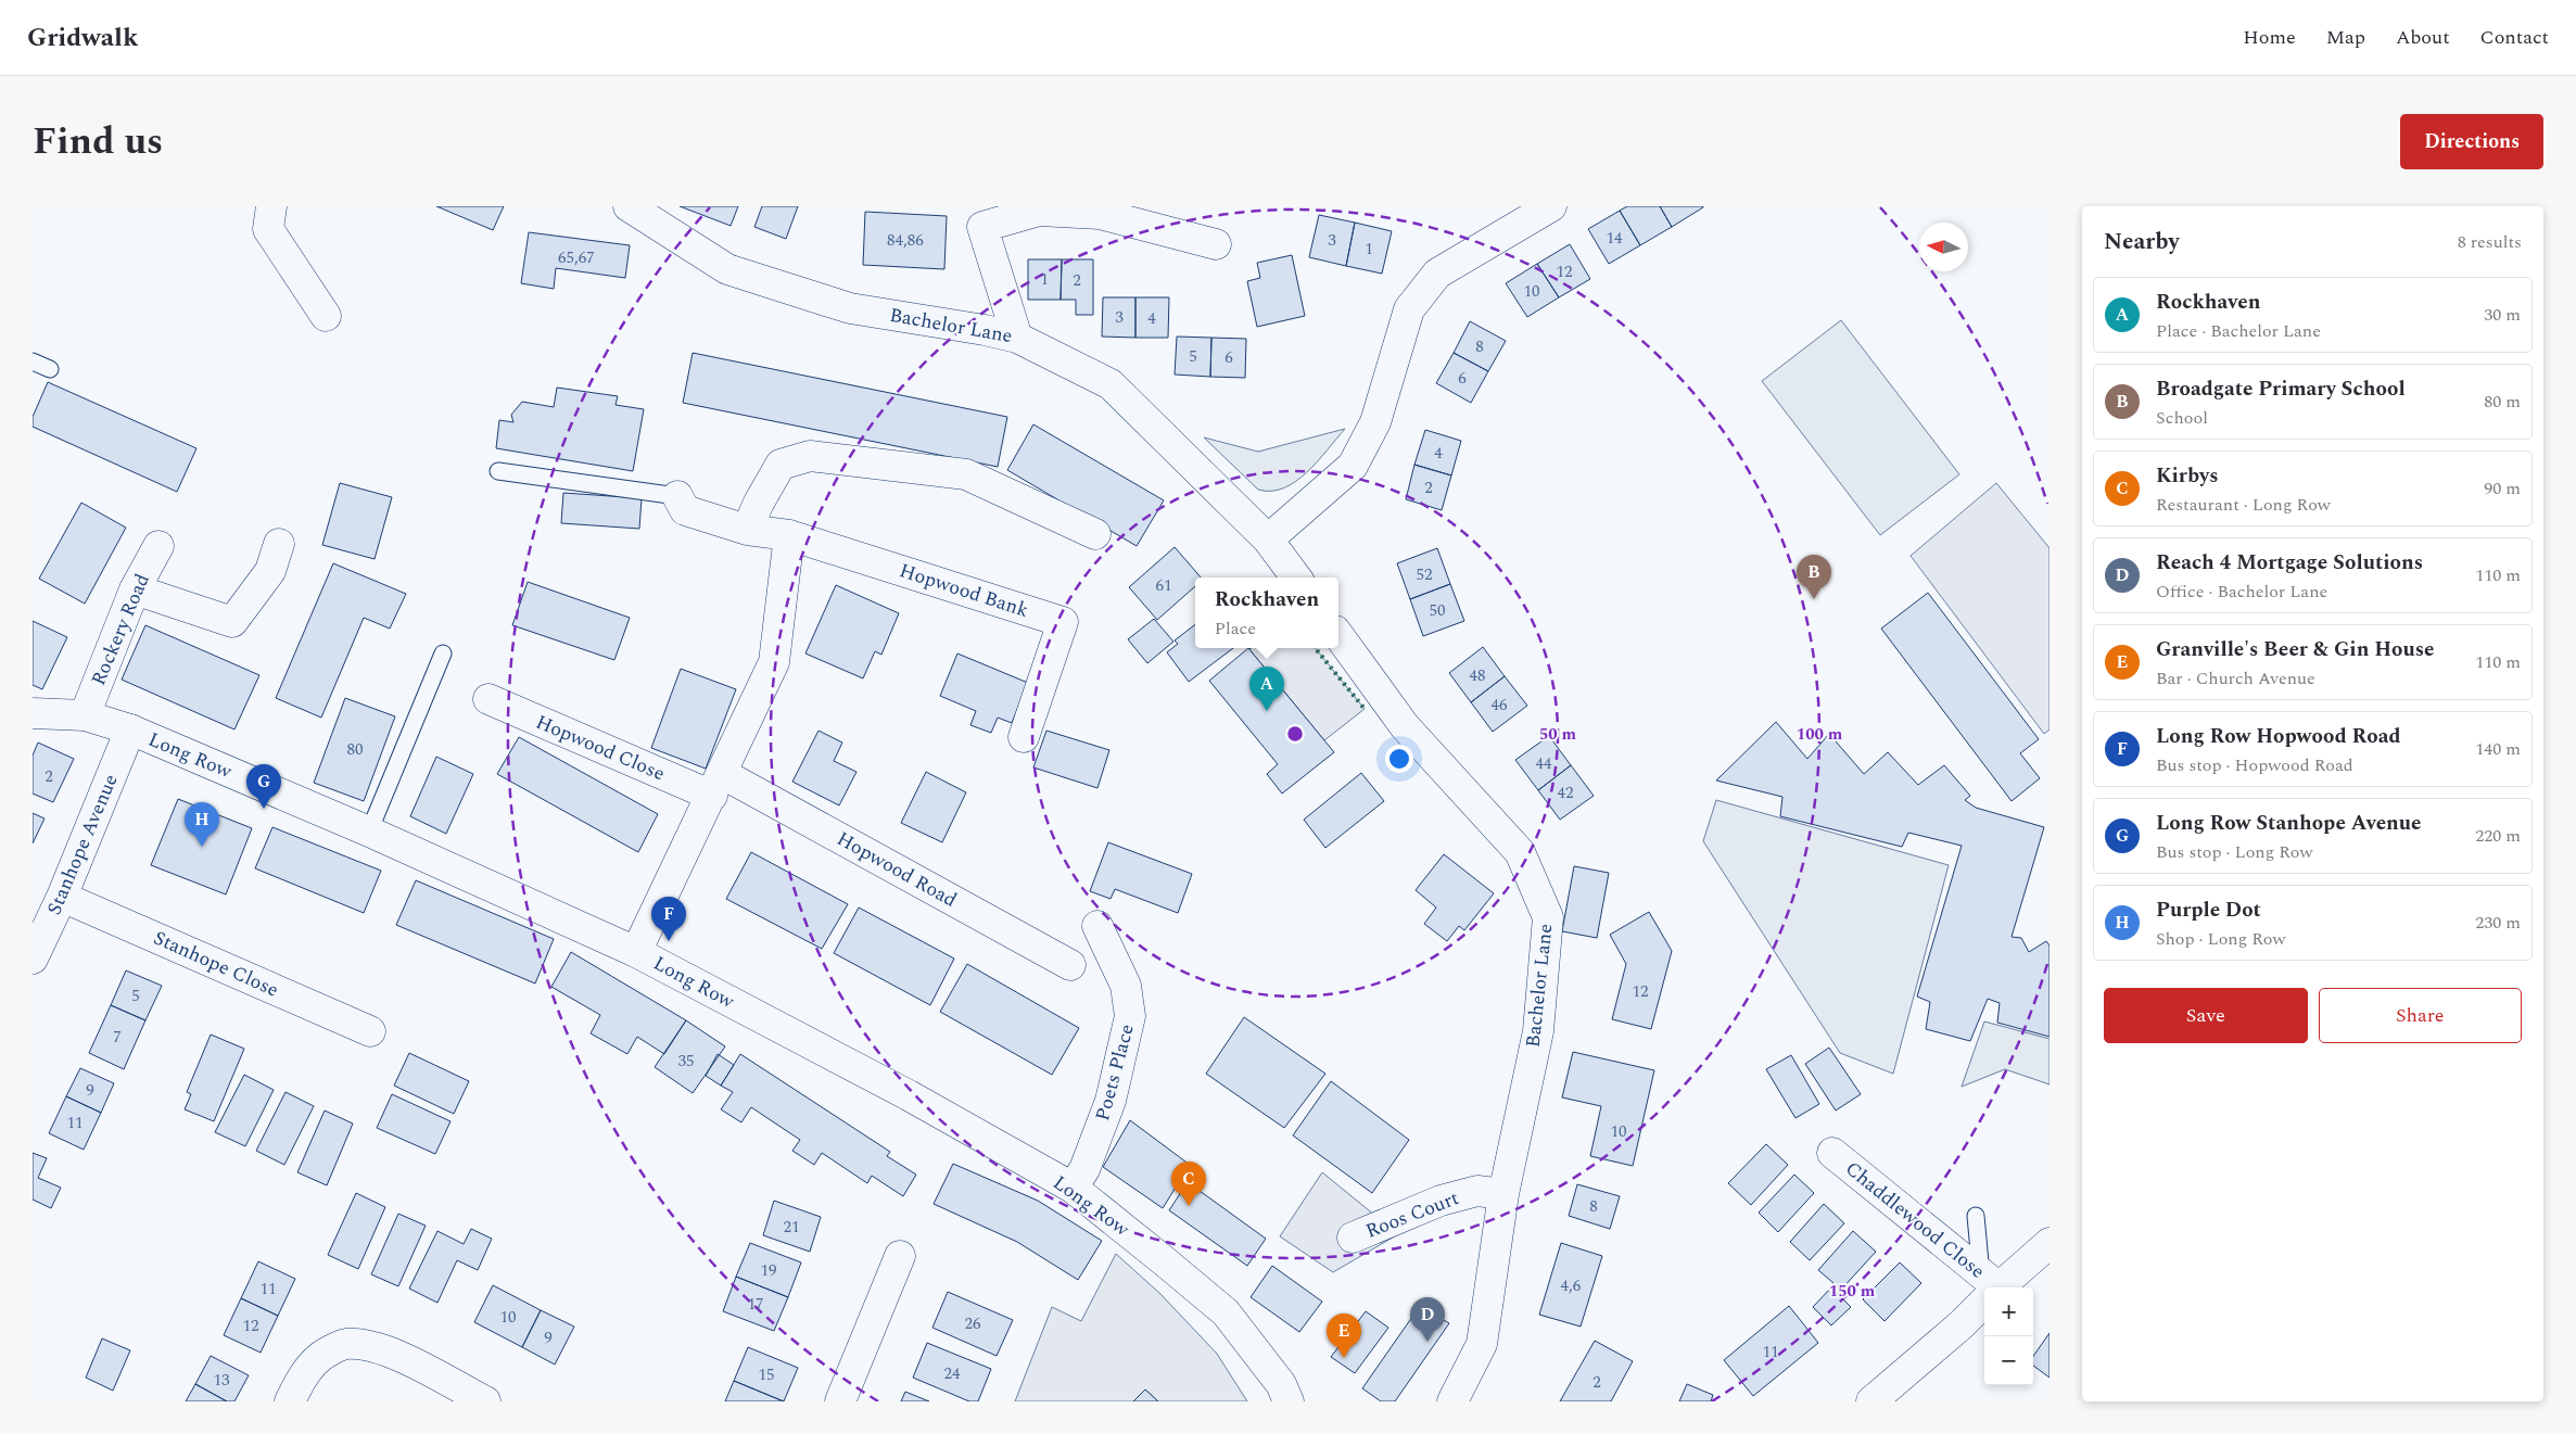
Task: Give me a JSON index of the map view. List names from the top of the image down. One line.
{"streets":{"street":["Bachelor Lane","Hopwood Bank","Rockery Road","Hopwood Close","Long Row","Stanhope Avenue","Hopwood Road","Stanhope Close","Poets Place","Roos Court","Chaddlewood Close"]},"crossings":[["Bachelor Lane","Roos Court"],["Rockery Road","Long Row"],["Hopwood Close","Hopwood Road"],["Long Row","Stanhope Avenue"],["Long Row","Poets Place"],["Stanhope Avenue","Stanhope Close"]],"house_numbers":["14","84,86","3","1","65,67","12","1","2","10","3","4","8","5","6","6","4","2","52","61","50","48","46","80","44","2","42","12","5","7","35","9","11","10","8","21","19","4,6","11","17","10","26","12","9","11","24","15","13","2"],"north":"left","page":{"header":"Gridwalk","nav":["Home","Map","About","Contact"],"title":"Find us","buttons":["Directions",["Save","Share"]],"heading":["Nearby","8 results"],"list":[{"mark":"A","name":"Rockhaven","note":"Place · Bachelor Lane","value":"30 m"},{"mark":"B","name":"Broadgate Primary School","note":"School","value":"80 m"},{"mark":"C","name":"Kirbys","note":"Restaurant · Long Row","value":"90 m"},{"mark":"D","name":"Reach 4 Mortgage Solutions","note":"Office · Bachelor Lane","value":"110 m"},{"mark":"E","name":"Granville's Beer & Gin House","note":"Bar · Church Avenue","value":"110 m"},{"mark":"F","name":"Long Row Hopwood Road","note":"Bus stop · Hopwood Road","value":"140 m"},{"mark":"G","name":"Long Row Stanhope Avenue","note":"Bus stop · Long Row","value":"220 m"},{"mark":"H","name":"Purple Dot","note":"Shop · Long Row","value":"230 m"}],"pins":["B","A","G","H","F","C","D","E"],"popup":["Rockhaven","Place"],"map_buttons":["+","−"]},"rings":["50 m","100 m","150 m"]}
